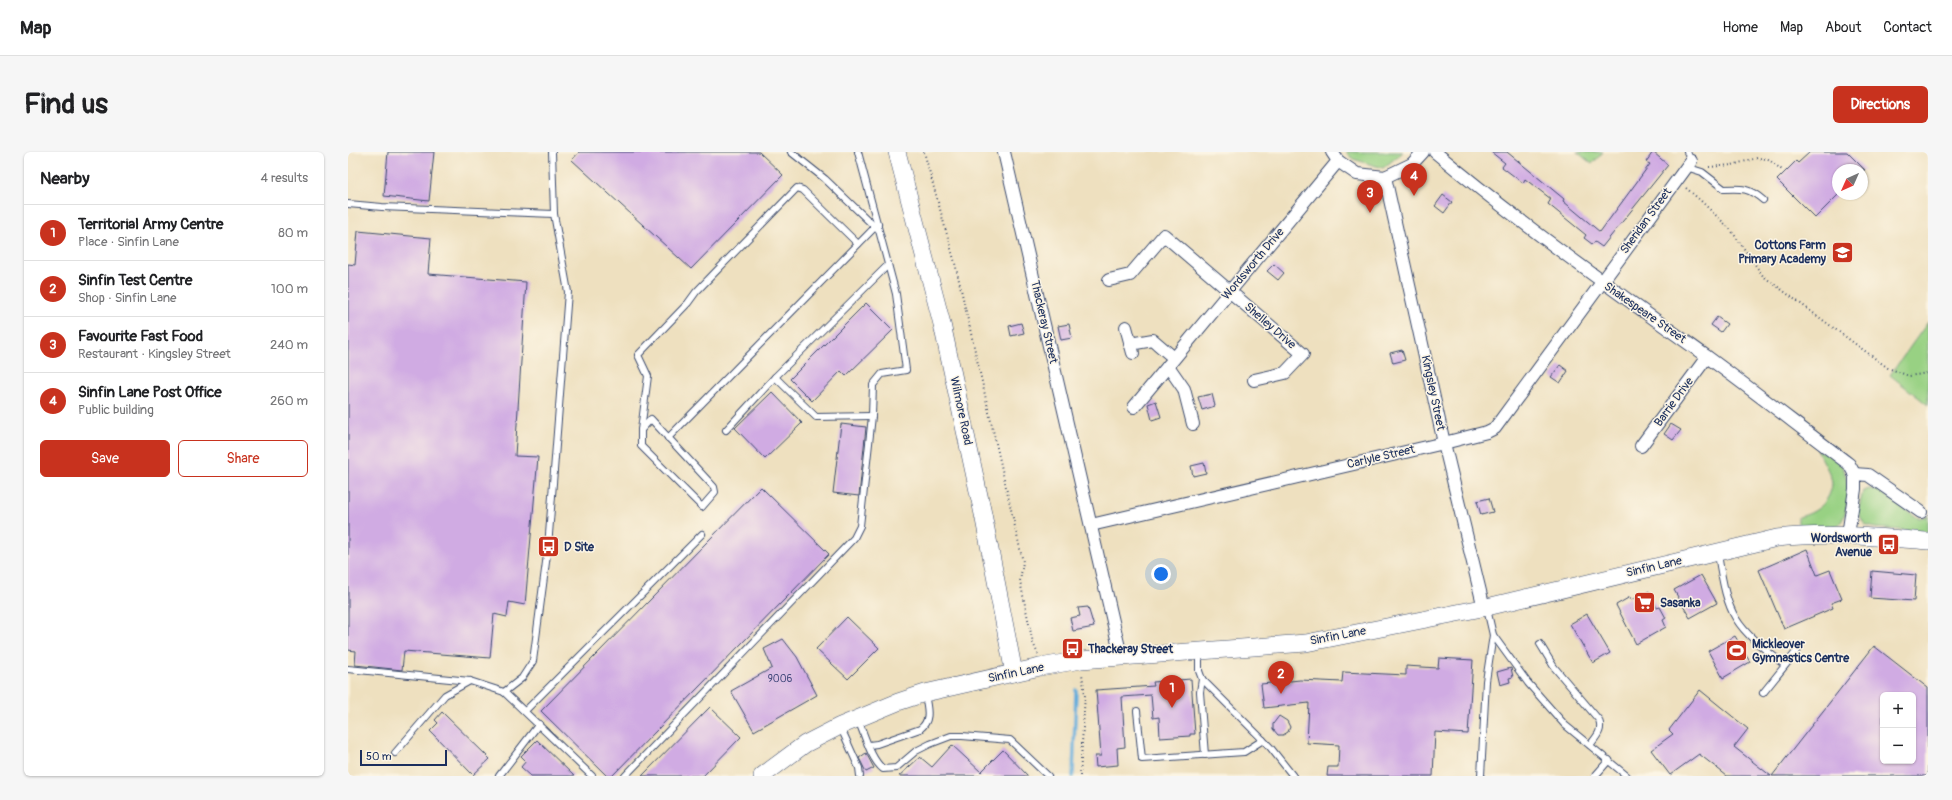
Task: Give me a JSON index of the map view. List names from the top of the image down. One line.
{"streets":{"street":["Sheridan Street","Wordsworth Drive","Shakespeare Street","Thackeray Street","Shelley Drive","Kingsley Street","Barrie Drive","Wilmore Road","Carlyle Street","Sinfin Lane"]},"crossings":[["Sheridan Street","Shakespeare Street"],["Sheridan Street","Carlyle Street"],["Wordsworth Drive","Shelley Drive"],["Shakespeare Street","Barrie Drive"],["Shakespeare Street","Carlyle Street"],["Thackeray Street","Carlyle Street"],["Thackeray Street","Sinfin Lane"],["Kingsley Street","Carlyle Street"],["Kingsley Street","Sinfin Lane"],["Wilmore Road","Sinfin Lane"]],"places":{"school or university":["Cottons Farm Primary Academy"],"bus stop":["Wordsworth Avenue","D Site","Thackeray Street"],"supermarket":["Sasanka"],"sports":["Mickleover Gymnastics Centre"]},"house_numbers":["9006"],"scale_bar":"50 m","north":"bottom left","page":{"header":"Map","nav":["Home","Map","About","Contact"],"buttons":["Directions",["Save","Share"]],"title":"Find us","heading":["Nearby","4 results"],"pins":["4","3","2","1"],"list":[{"mark":"1","name":"Territorial Army Centre","note":"Place · Sinfin Lane","value":"80 m"},{"mark":"2","name":"Sinfin Test Centre","note":"Shop · Sinfin Lane","value":"100 m"},{"mark":"3","name":"Favourite Fast Food","note":"Restaurant · Kingsley Street","value":"240 m"},{"mark":"4","name":"Sinfin Lane Post Office","note":"Public building","value":"260 m"}],"map_buttons":["+","−"],"scale":"50 m"}}
